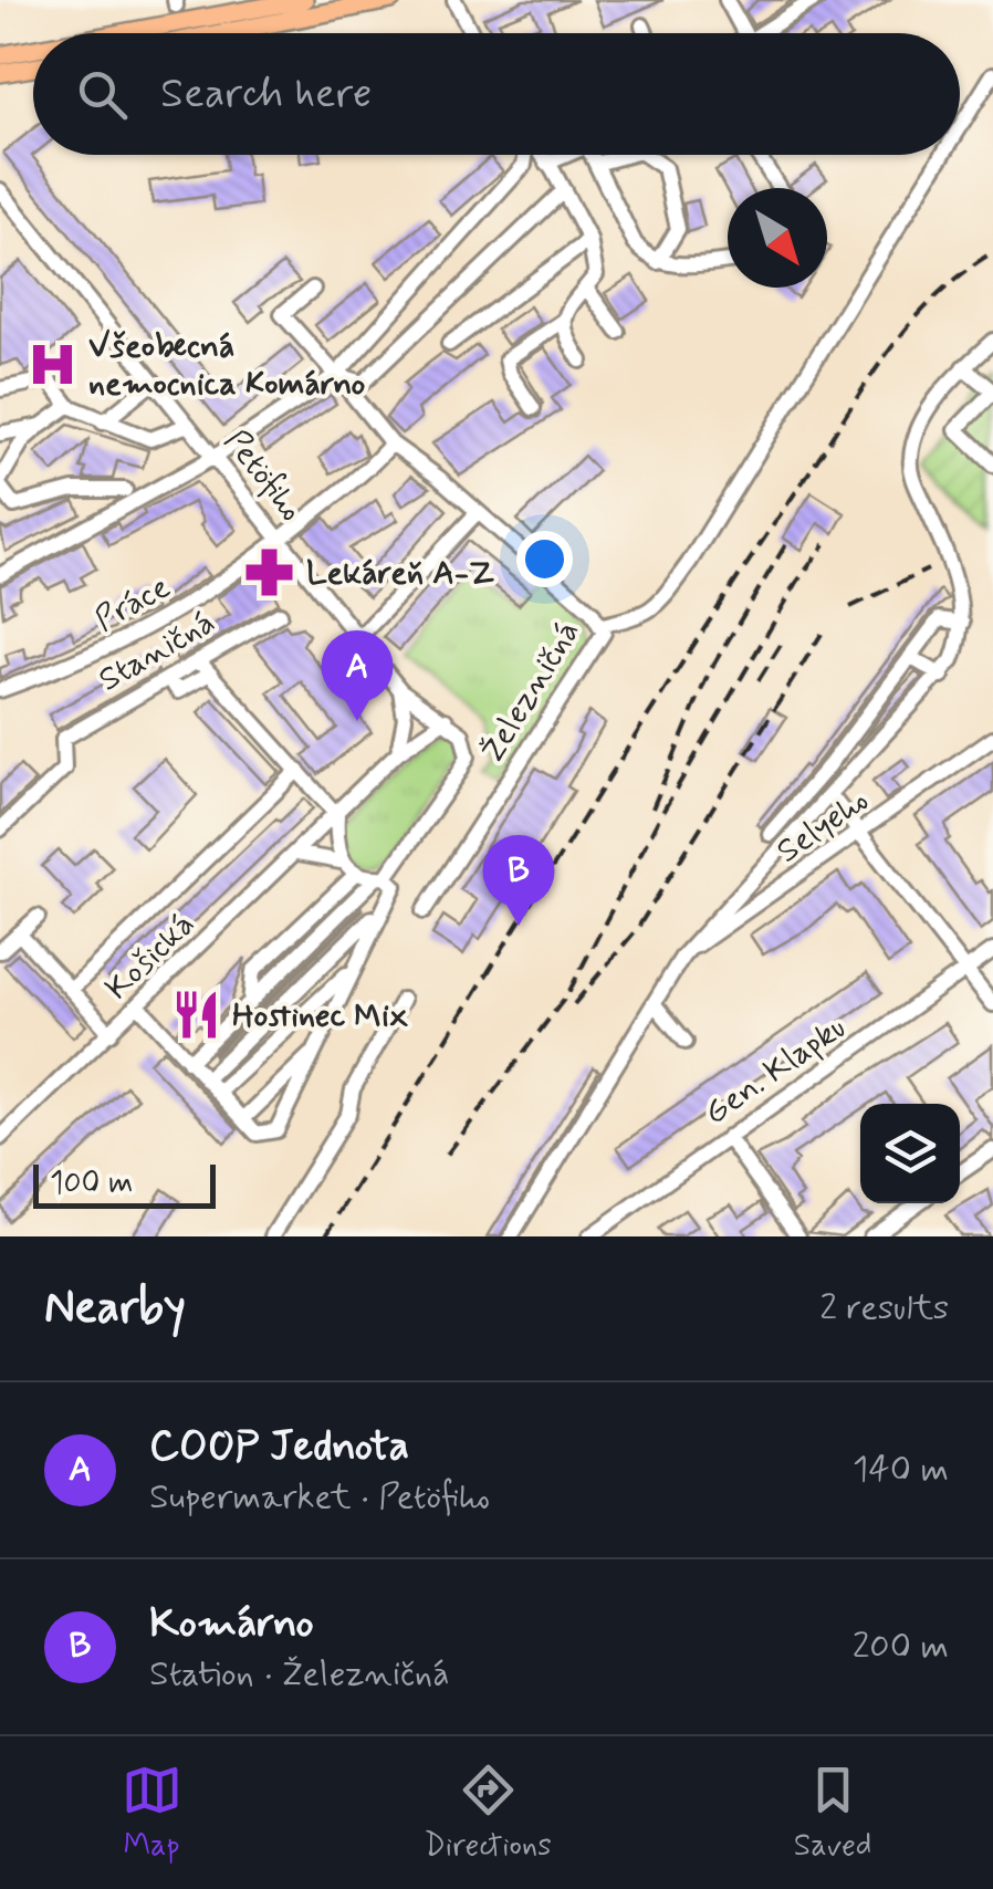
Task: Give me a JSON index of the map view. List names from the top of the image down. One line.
{"streets":{"street":["Petöfiho","Práce","Staničná","Železničná","Selyeho","Košická","Gen. Klapku"]},"crossings":[["Petöfiho","Práce"],["Práce","Železničná"]],"places":{"hospital":["Všeobecná nemocnica Komárno"],"pharmacy":["Lekáreň A-Z"],"restaurant":["Hostinec Mix"]},"scale_bar":"100 m","north":"bottom right","page":{"search":"Search here","pins":["A","B"],"scale":"100 m","heading":["Nearby","2 results"],"list":[{"mark":"A","name":"COOP Jednota","note":"Supermarket · Petöfiho","value":"140 m"},{"mark":"B","name":"Komárno","note":"Station · Železničná","value":"200 m"}],"nav":["Map","Directions","Saved"]}}
